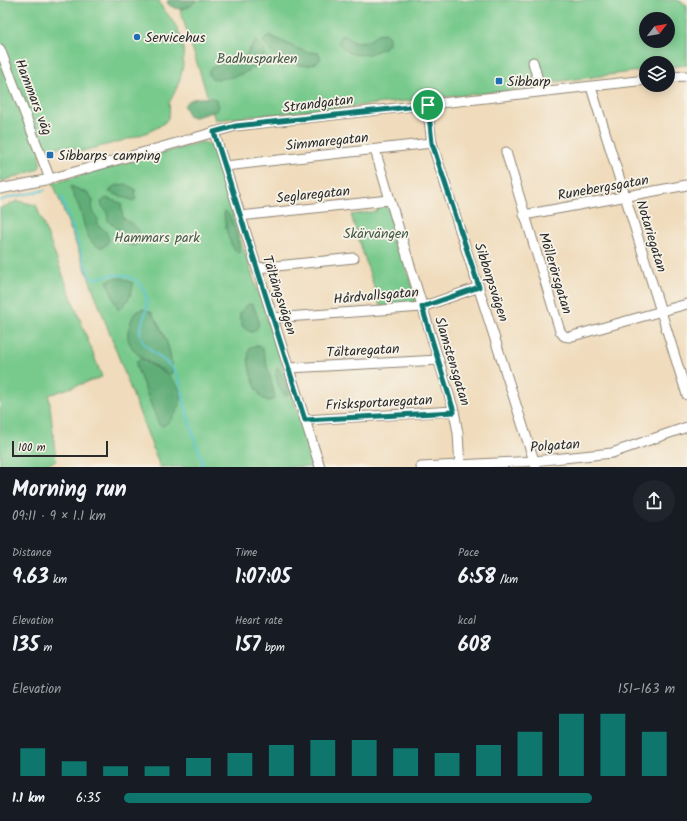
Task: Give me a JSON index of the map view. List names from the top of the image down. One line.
{"streets":{"street":["Hammars väg","Strandgatan","Simmaregatan","Runebergsgatan","Seglaregatan","Notariegatan","Möllerörsgatan","Sibbarpsvägen","Tältängsvägen","Hårdvallsgatan","Tältaregatan","Slamstensgatan","Frisksportaregatan","Polgatan"]},"crossings":[["Hammars väg","Strandgatan"],["Strandgatan","Notariegatan"],["Strandgatan","Sibbarpsvägen"],["Strandgatan","Tältängsvägen"],["Simmaregatan","Sibbarpsvägen"],["Simmaregatan","Tältängsvägen"],["Simmaregatan","Slamstensgatan"],["Runebergsgatan","Notariegatan"],["Runebergsgatan","Möllerörsgatan"],["Seglaregatan","Tältängsvägen"],["Seglaregatan","Slamstensgatan"],["Notariegatan","Möllerörsgatan"],["Sibbarpsvägen","Hårdvallsgatan"],["Sibbarpsvägen","Polgatan"],["Tältängsvägen","Hårdvallsgatan"],["Tältängsvägen","Tältaregatan"],["Tältängsvägen","Frisksportaregatan"],["Hårdvallsgatan","Slamstensgatan"],["Tältaregatan","Slamstensgatan"],["Slamstensgatan","Frisksportaregatan"],["Slamstensgatan","Polgatan"]],"parks":["Badhusparken","Skärvängen","Hammars park"],"places":{"other":["Servicehus"],"transit":["Sibbarp","Sibbarps camping"]},"scale_bar":"100 m","north":"top right","page":{"scale":"100 m","heading":["Morning run","09:11 · 9 × 1.1 km"],"stats":[["Distance","9.63 km"],["Time","1:07:05"],["Pace","6:58 /km"],["Elevation","135 m"],["Heart rate","157 bpm"],["kcal","608"]],"chart":["Elevation","151–163 m"],"list":[{"name":"1.1 km","note":"6:35"}]}}
